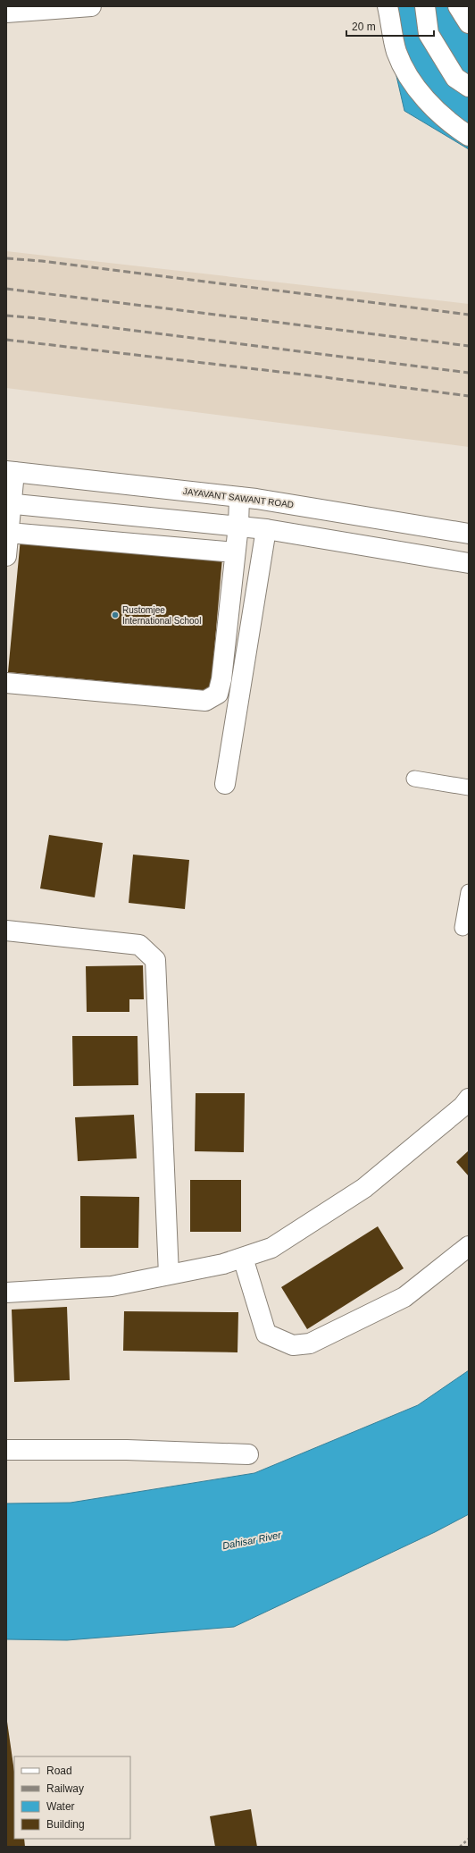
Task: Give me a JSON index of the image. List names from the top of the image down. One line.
{"streets":{"street":["JAYAVANT SAWANT ROAD"]},"water":["Dahisar River"],"places":["Rustomjee International School"],"legend":["Road","Railway","Water","Building"],"scale_bar":"20 m"}
